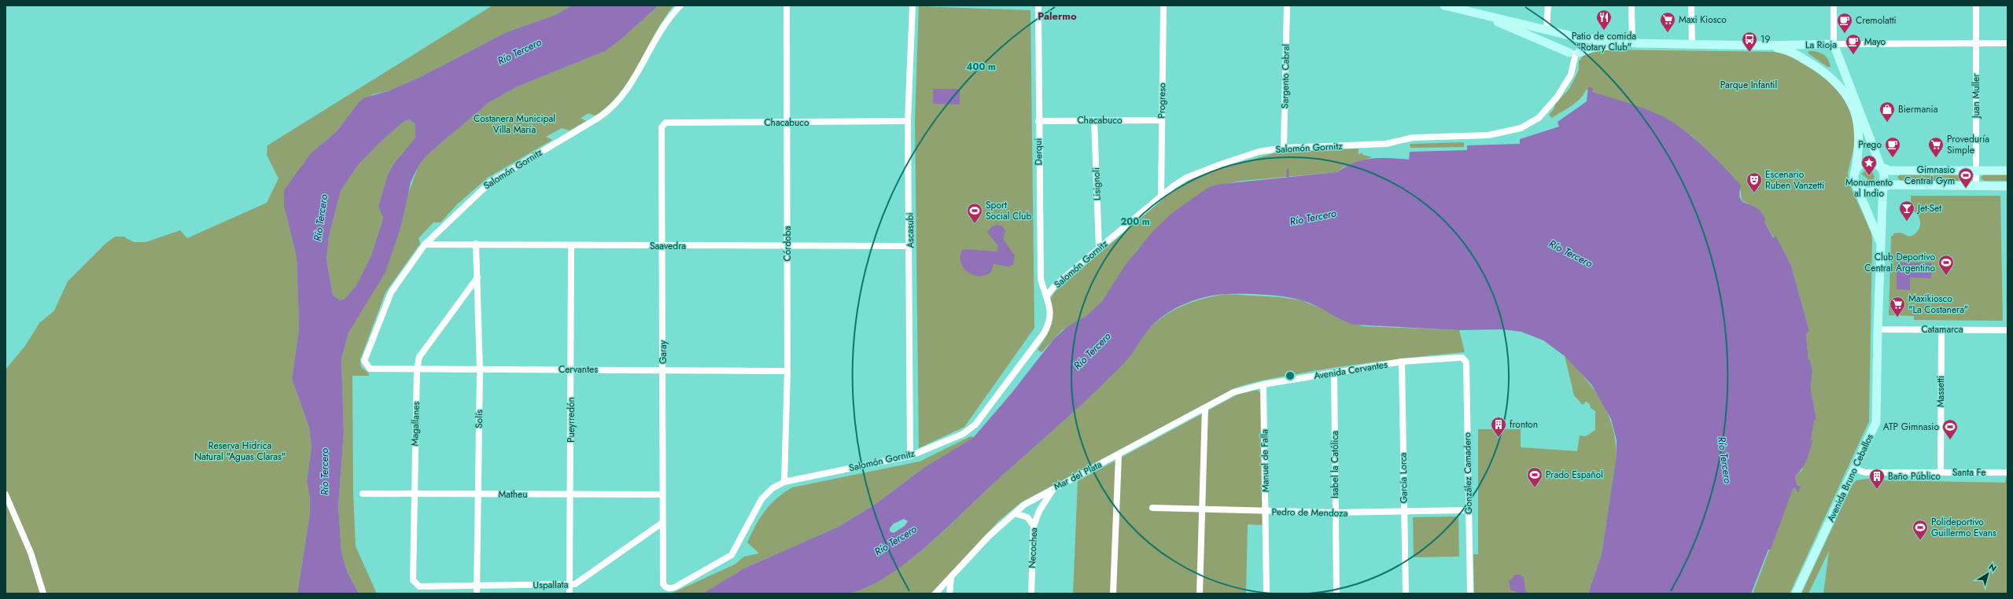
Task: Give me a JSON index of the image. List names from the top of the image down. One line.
{"streets":{"main road":["La Rioja","Avenida Bruno Ceballos"],"street":["Sargento Cabral","Juan Muller","Progreso","Chacabuco","Salomón Gornitz","Derqui","Lisignoli","Ascasubi","Córdoba","Saavedra","Catamarca","Garay","Cervantes","Avenida Cervantes","Massetti","Solís","Pueyrredón","Magallanes","Manuel de Falla","Isabel la Católica","Santa Fe","González Camadero","Mar del Plata","García Lorca","Matheu","Pedro de Mendoza","Necochea","Uspallata"]},"crossings":[["La Rioja","Juan Muller"],["Sargento Cabral","Salomón Gornitz"],["Progreso","Chacabuco"],["Progreso","Salomón Gornitz"],["Chacabuco","Derqui"],["Chacabuco","Lisignoli"],["Chacabuco","Ascasubi"],["Chacabuco","Córdoba"],["Chacabuco","Garay"],["Salomón Gornitz","Derqui"],["Salomón Gornitz","Lisignoli"],["Salomón Gornitz","Ascasubi"],["Salomón Gornitz","Córdoba"],["Salomón Gornitz","Saavedra"],["Salomón Gornitz","Garay"],["Salomón Gornitz","Cervantes"],["Ascasubi","Saavedra"],["Córdoba","Saavedra"],["Córdoba","Cervantes"],["Saavedra","Garay"],["Saavedra","Solís"],["Saavedra","Pueyrredón"],["Catamarca","Massetti"],["Catamarca","Avenida Bruno Ceballos"],["Garay","Cervantes"],["Garay","Matheu"],["Garay","Uspallata"],["Cervantes","Solís"],["Cervantes","Pueyrredón"],["Cervantes","Magallanes"],["Avenida Cervantes","Manuel de Falla"],["Avenida Cervantes","Isabel la Católica"],["Avenida Cervantes","González Camadero"],["Avenida Cervantes","Mar del Plata"],["Avenida Cervantes","García Lorca"],["Massetti","Santa Fe"],["Solís","Magallanes"],["Solís","Matheu"],["Solís","Uspallata"],["Pueyrredón","Matheu"],["Pueyrredón","Uspallata"],["Magallanes","Matheu"],["Magallanes","Uspallata"],["Manuel de Falla","Pedro de Mendoza"],["Isabel la Católica","Pedro de Mendoza"],["Santa Fe","Avenida Bruno Ceballos"],["González Camadero","Pedro de Mendoza"],["Mar del Plata","Necochea"],["García Lorca","Pedro de Mendoza"]],"districts":["Palermo"],"water":["Río Tercero"],"parks":["Parque Infantil","Costanera Municipal Villa María","Reserva Hidríca Natural \"Aguas Claras\""],"places":{"restaurant":["Patio de comida \"Rotary Club\""],"supermarket":["Maxi Kiosco","Proveduría Simple","Maxikiosco \"La Costanera\""],"cafe":["Cremolatti","Mayo","Prego"],"bus stop":["19"],"shop":["Biermania"],"place":["Monumento al Indio"],"sports":["Gimnasio Central Gym","Sport Social Club","Club Deportivo Central Argentino","ATP Gimnasio","Prado Español","Polideportivo Guillermo Evans"],"theatre":["Escenario Ruben Vanzetti"],"bar":["Jet-Set"],"building":["fronton","Baño Público"]},"north":"top right","rings":["400 m","200 m"]}
